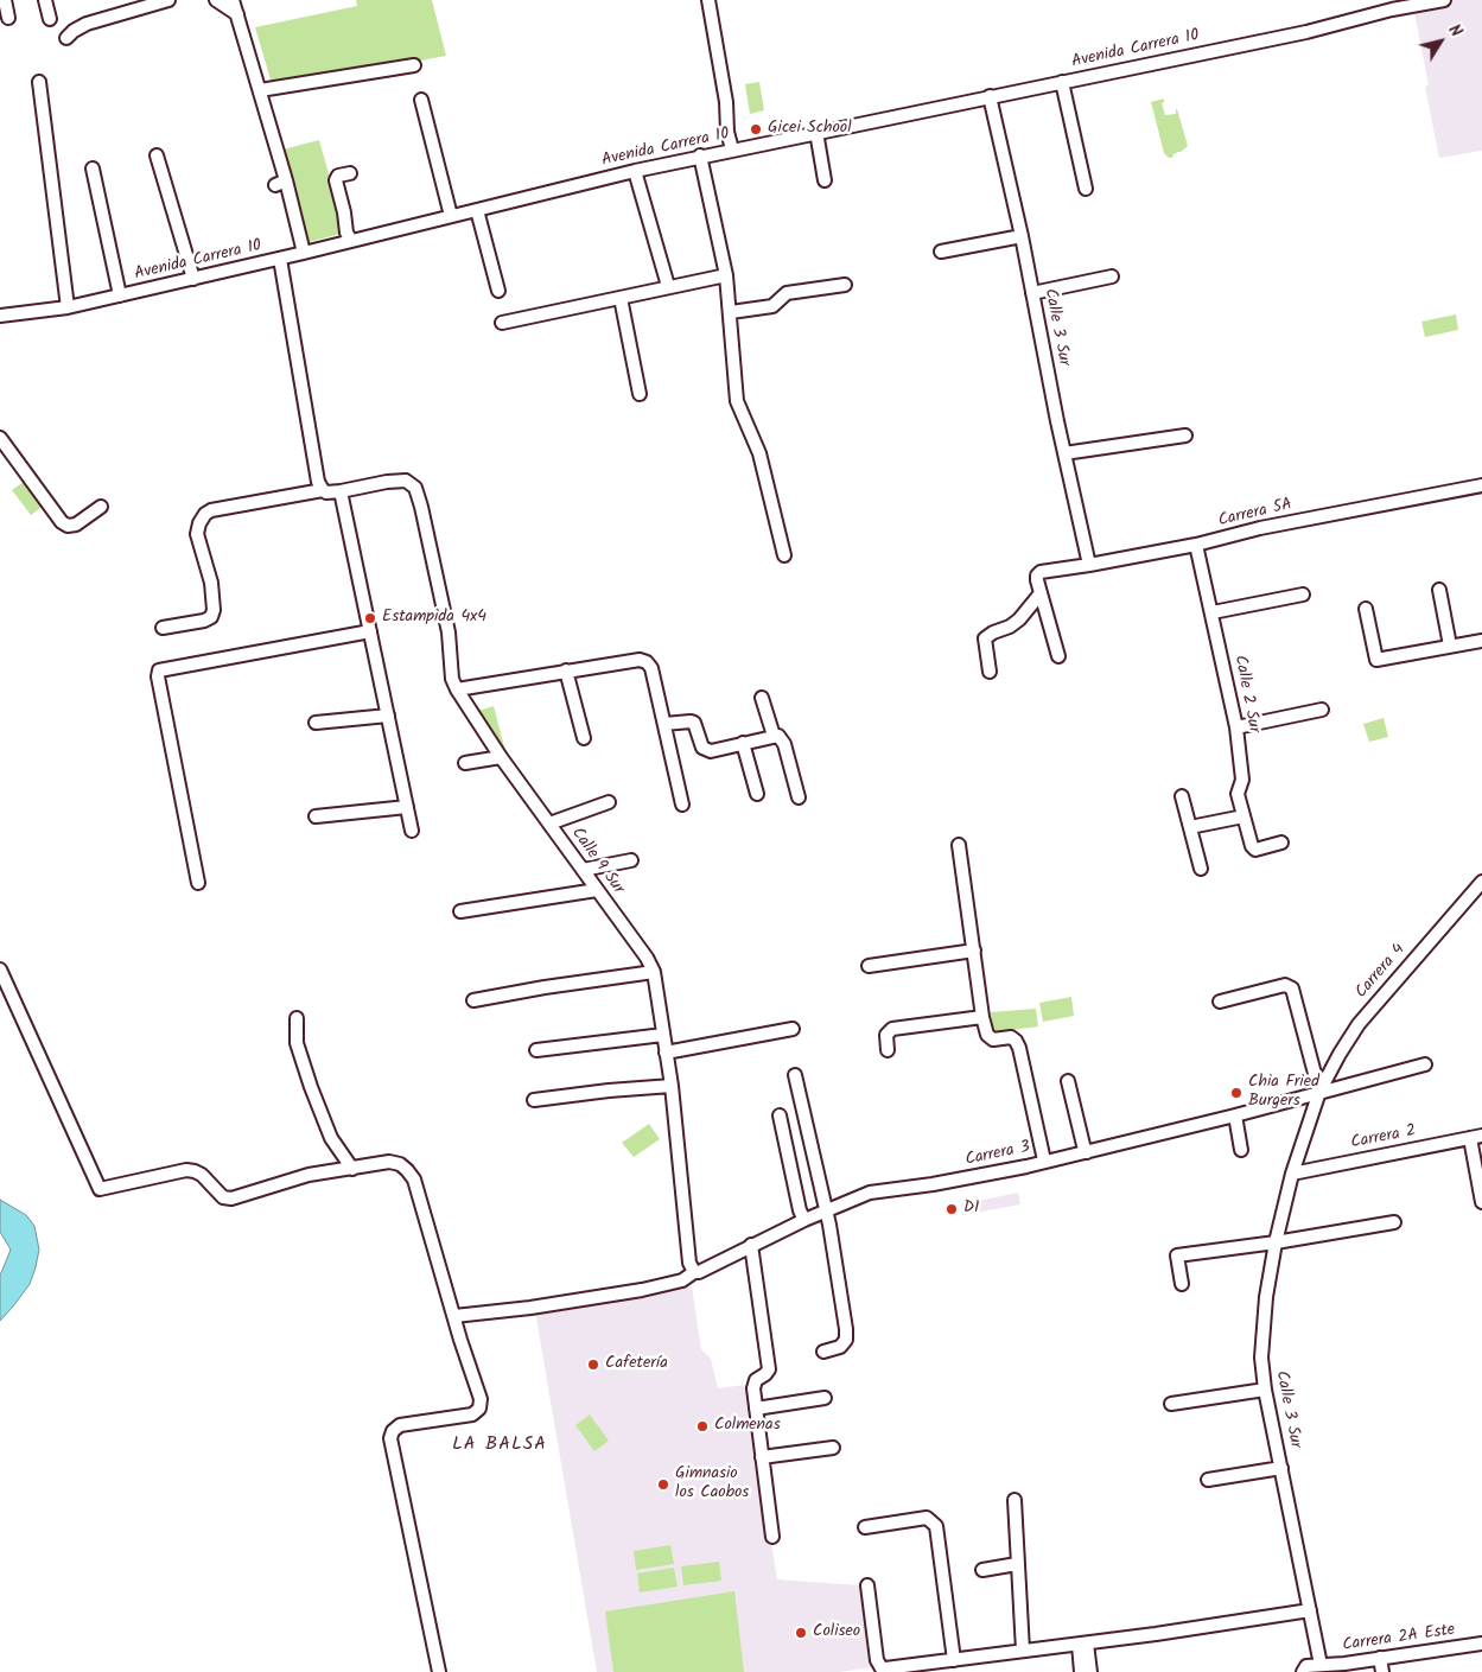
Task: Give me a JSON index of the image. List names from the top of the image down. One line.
{"streets":{"street":["Avenida Carrera 10","Calle 3 Sur","Carrera 5A","Calle 2 Sur","Calle 9 Sur","Carrera 4","Carrera 2","Carrera 3","Carrera 2A Este"]},"crossings":[["Avenida Carrera 10","Calle 3 Sur"],["Calle 3 Sur","Carrera 5A"],["Calle 3 Sur","Carrera 4"],["Calle 3 Sur","Carrera 2"],["Calle 3 Sur","Carrera 3"],["Calle 3 Sur","Carrera 2A Este"],["Carrera 5A","Calle 2 Sur"],["Calle 9 Sur","Carrera 3"],["Carrera 4","Carrera 3"]],"districts":["LA BALSA"],"places":["Gicei School","Estampida 4x4","Chia Fried Burgers","D1","Cafetería","Colmenas","Gimnasio los Caobos","Coliseo"],"north":"top right"}
